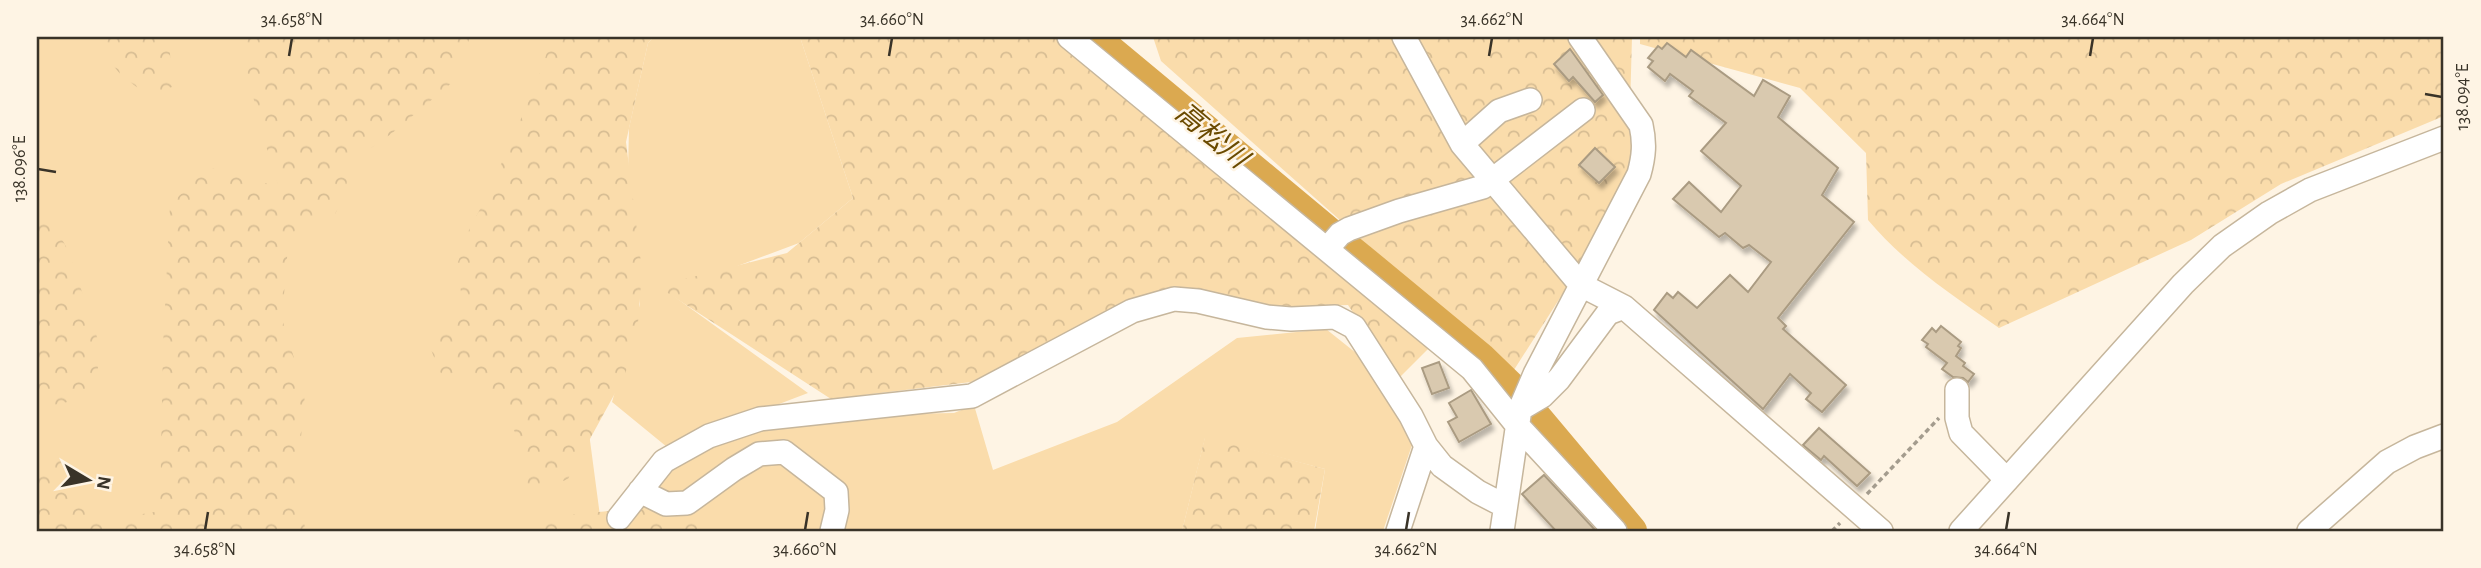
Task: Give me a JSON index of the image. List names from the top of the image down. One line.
{"water":["高松川"],"north":"right","coordinates":["34.658°N","34.660°N","34.662°N","34.664°N","138.094°E","138.096°E"]}
